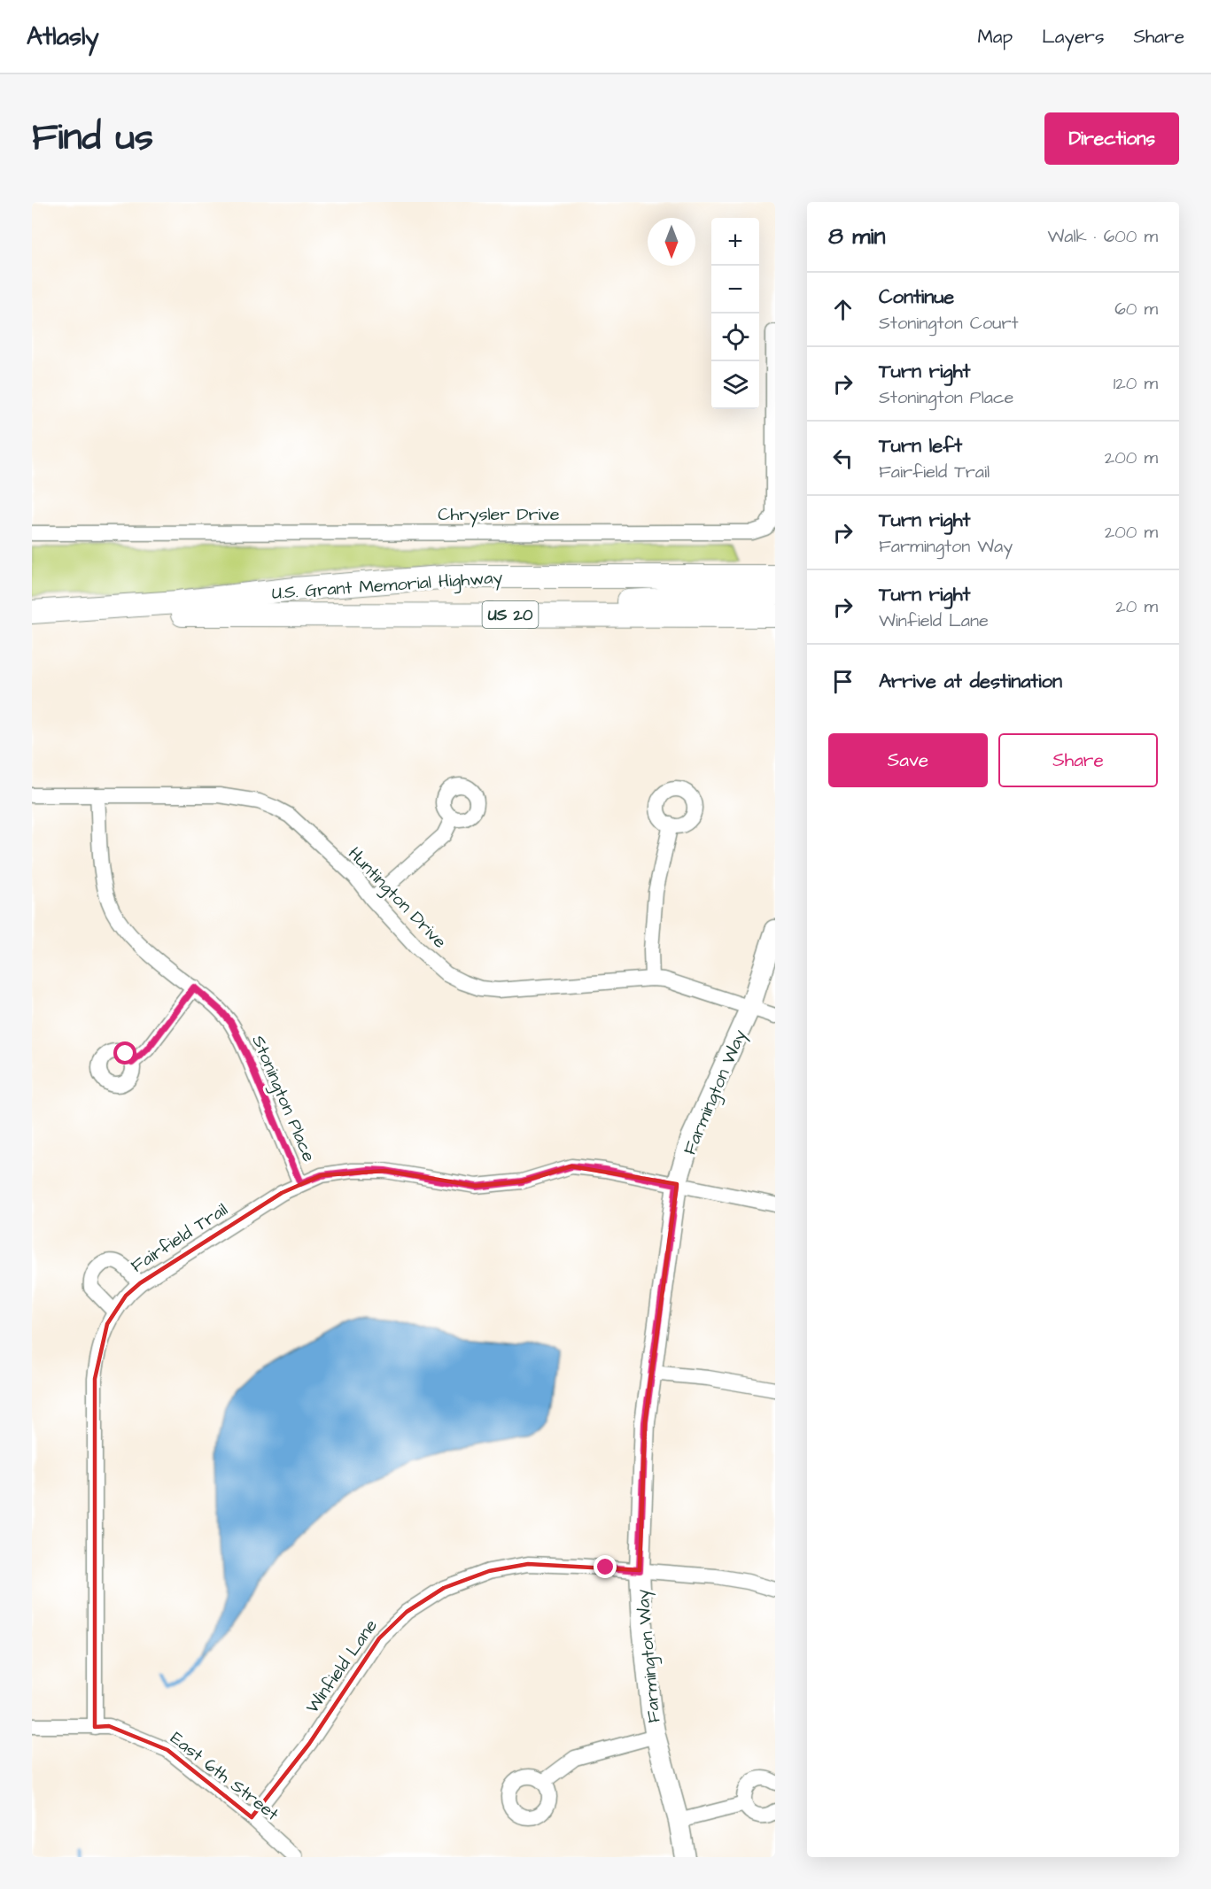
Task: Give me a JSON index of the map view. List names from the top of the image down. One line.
{"streets":{"main road":["U.S. Grant Memorial Highway","US 20"],"street":["Chrysler Drive","Huntington Drive","Farmington Way","Stonington Place","Fairfield Trail","Winfield Lane","East 6th Street"]},"crossings":[["Huntington Drive","Farmington Way"],["Huntington Drive","Stonington Place"],["Farmington Way","Fairfield Trail"],["Farmington Way","Winfield Lane"],["Stonington Place","Fairfield Trail"],["Fairfield Trail","East 6th Street"],["Winfield Lane","East 6th Street"]],"north":"bottom","page":{"header":"Atlasly","nav":["Map","Layers","Share"],"title":"Find us","buttons":["Directions",["Save","Share"]],"heading":["8 min","Walk · 600 m"],"map_buttons":["+","−"],"list":[["Continue","Stonington Court","60 m"],["Turn right","Stonington Place","120 m"],["Turn left","Fairfield Trail","200 m"],["Turn right","Farmington Way","200 m"],["Turn right","Winfield Lane","20 m"],"Arrive at destination"]}}
